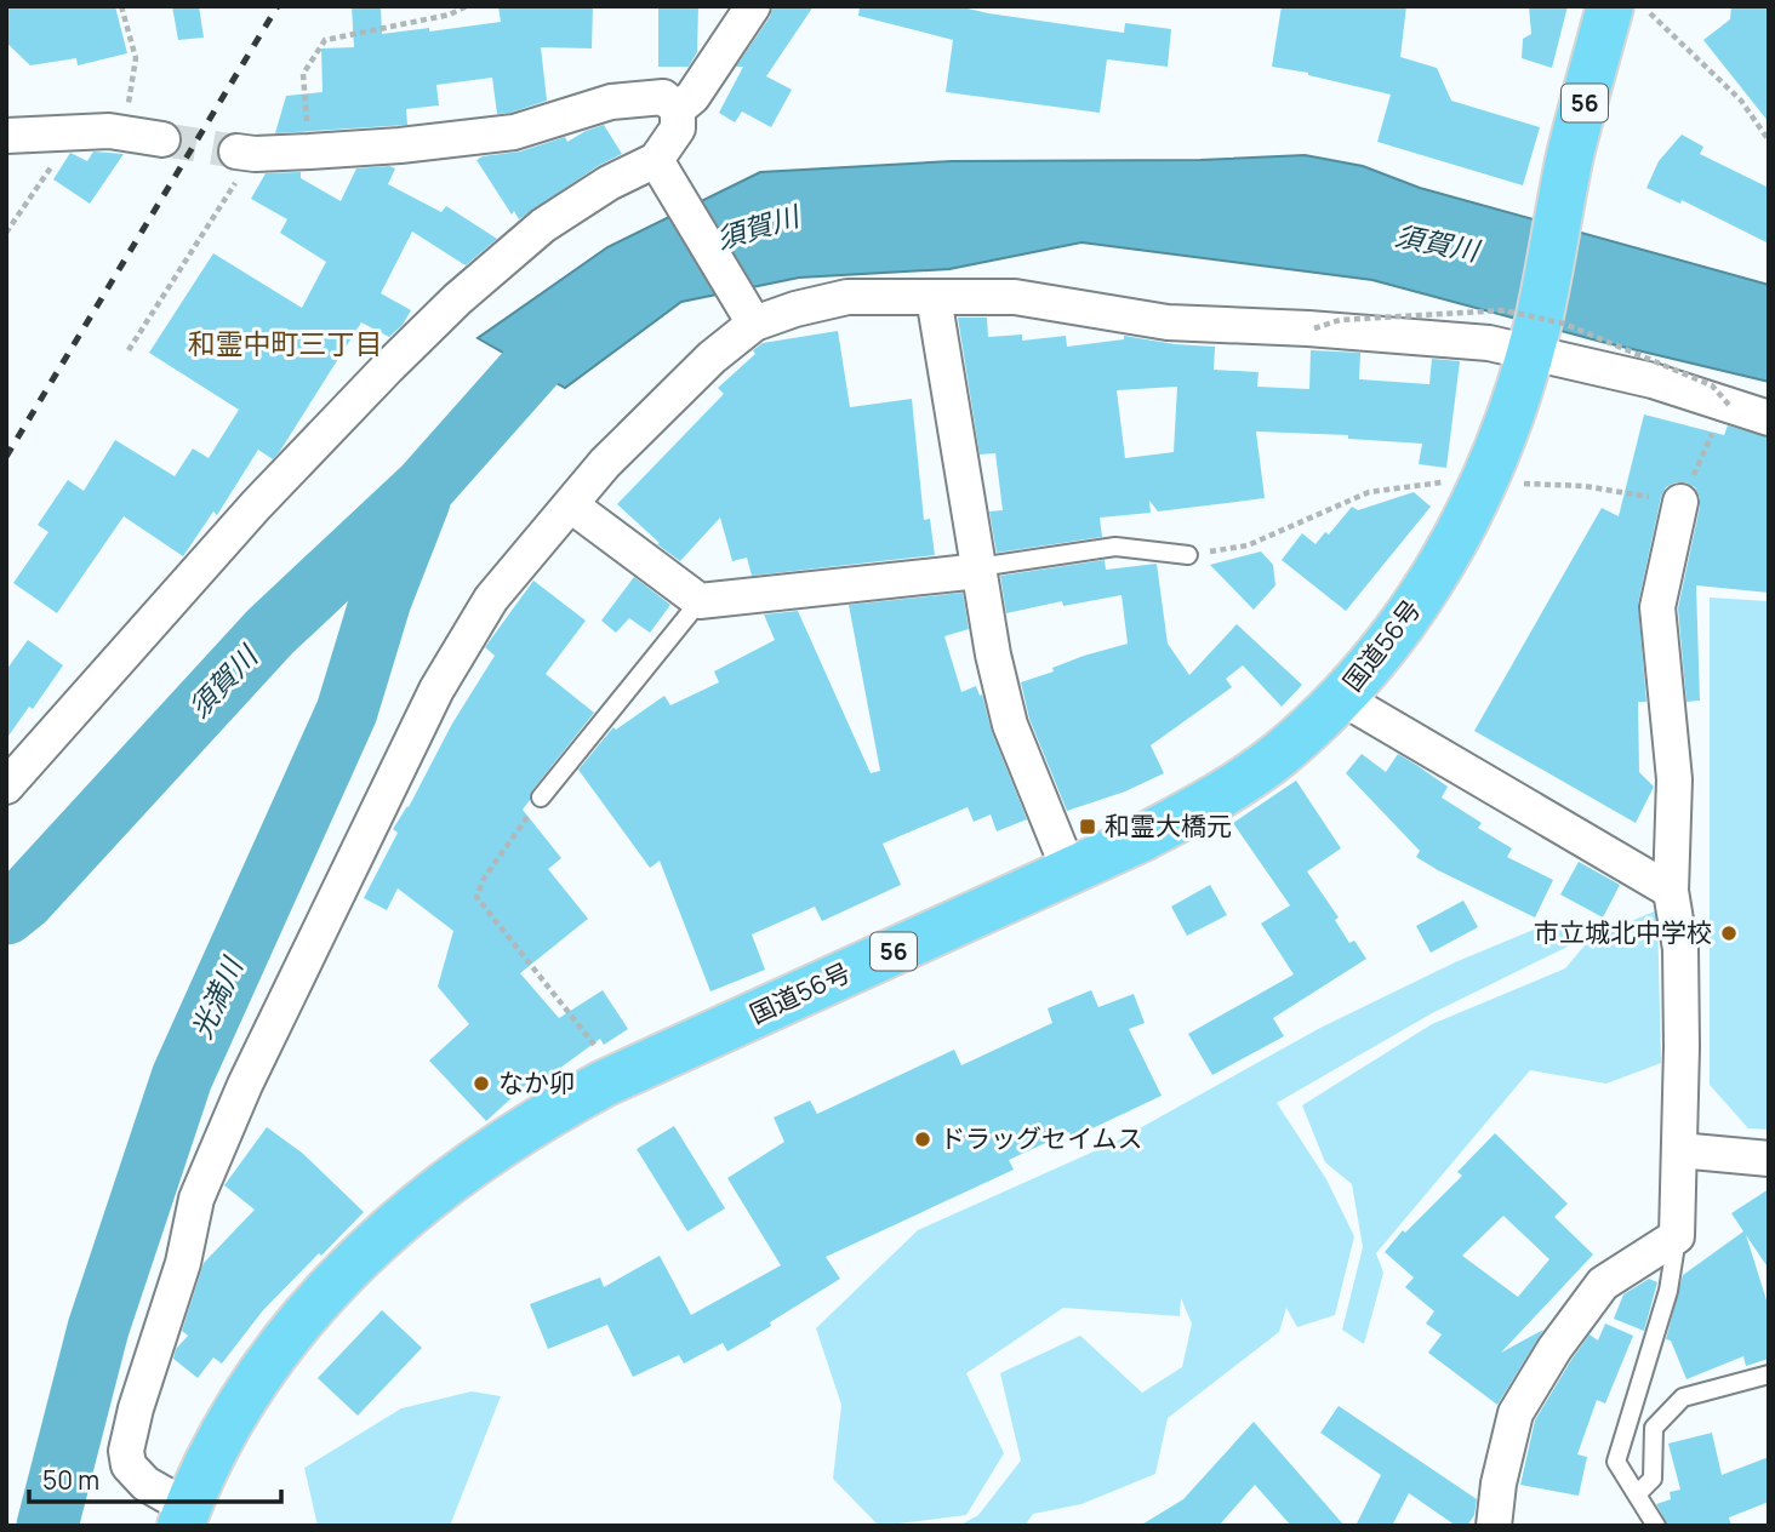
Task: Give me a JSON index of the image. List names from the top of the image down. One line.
{"streets":{"highway":["56","国道56号"]},"crossings":[["56","国道56号"]],"districts":["和霊中町三丁目"],"water":["須賀川","光満川"],"places":{"transit":["和霊大橋元"],"other":["市立城北中学校","なか卯","ドラッグセイムス"]},"scale_bar":"50 m"}
